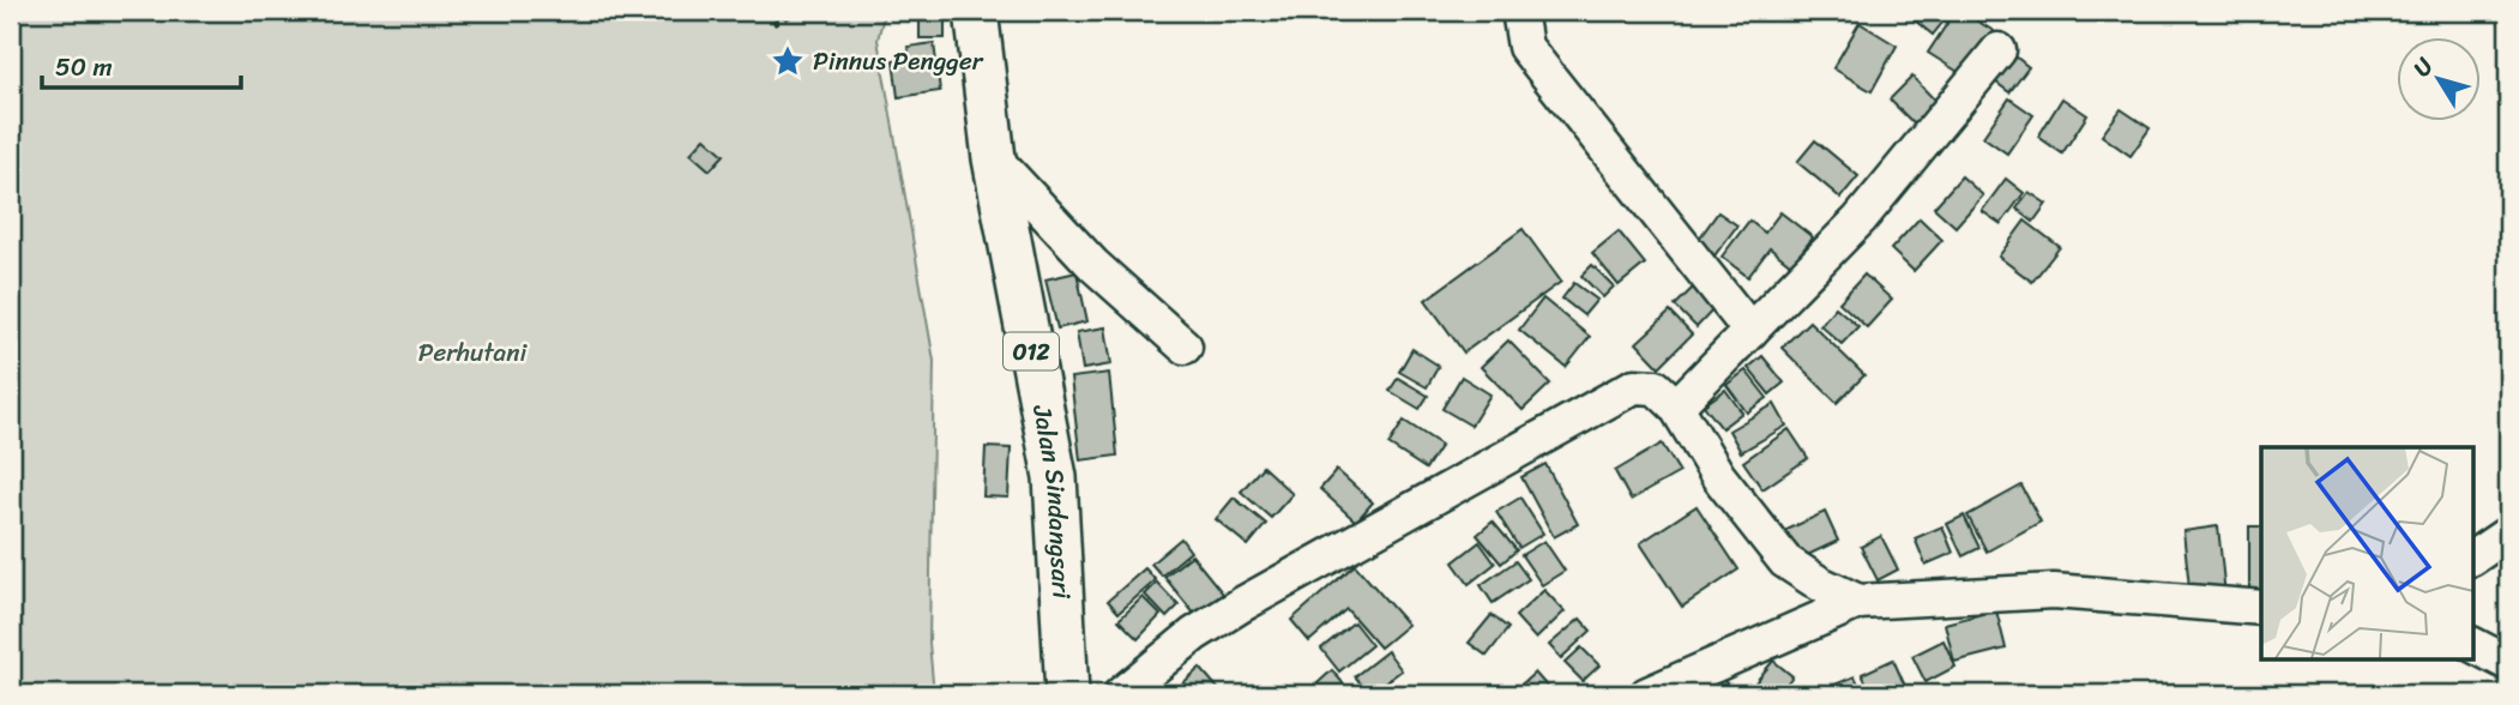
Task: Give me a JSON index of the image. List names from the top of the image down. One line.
{"streets":{"main road":["012","Jalan Sindangsari"]},"parks":["Perhutani"],"places":{"place":["Pinnus Pengger"]},"scale_bar":"50 m","north":"top left"}
